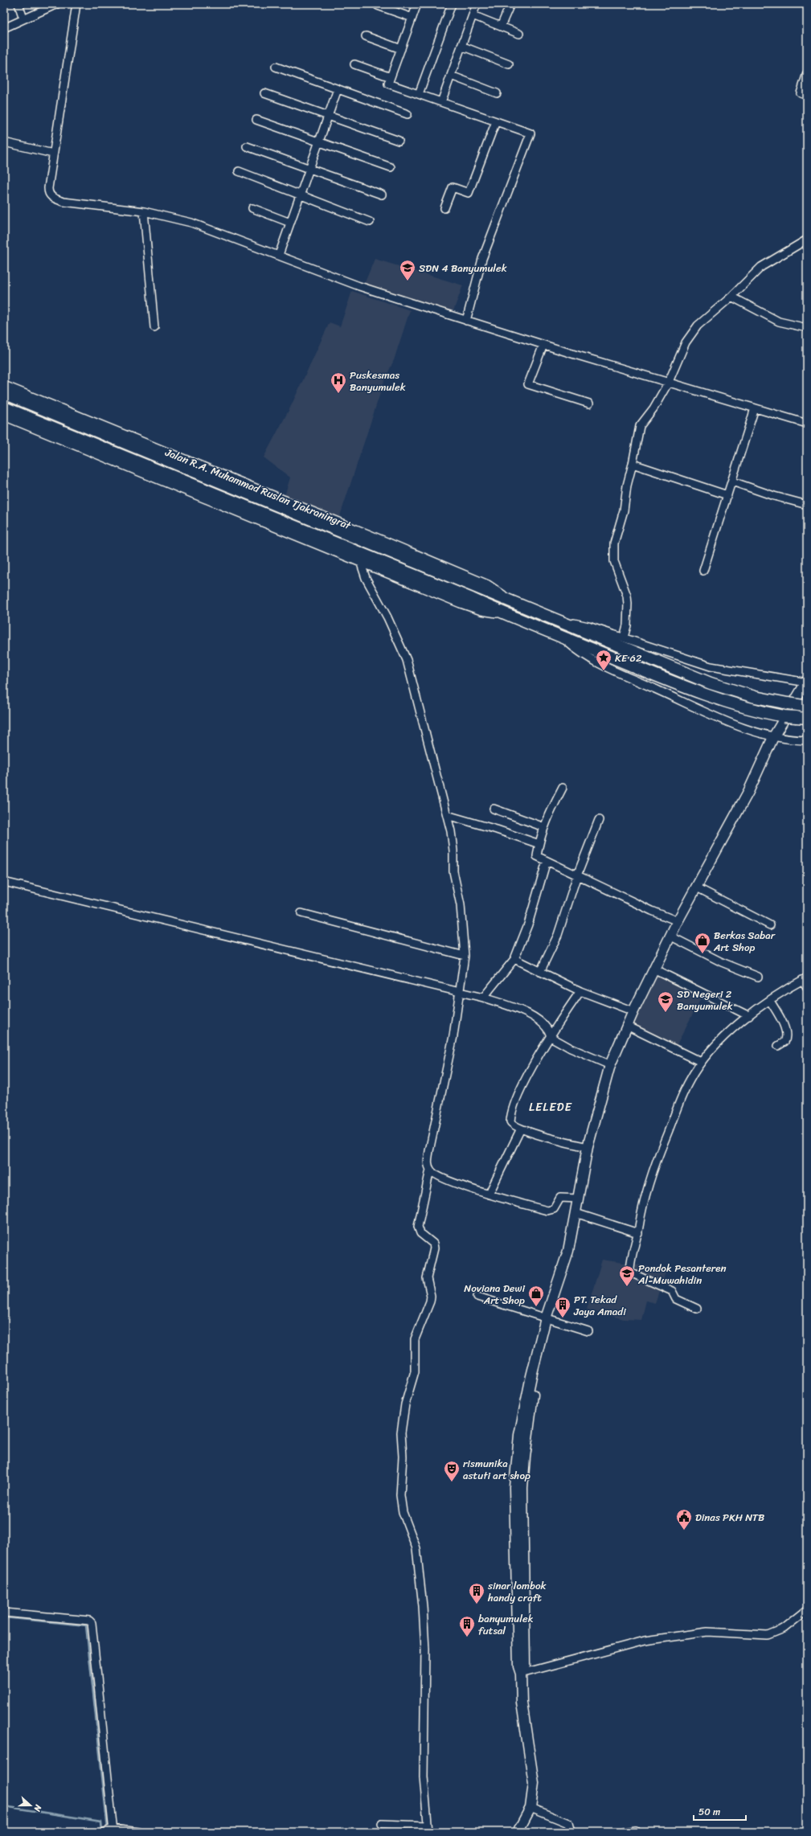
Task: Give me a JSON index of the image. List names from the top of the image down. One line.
{"streets":{"highway":["Jalan R.A. Muhammad Ruslan Tjakraningrat"]},"districts":["LELEDE"],"places":{"school or university":["SDN 4 Banyumulek","SD Negeri 2 Banyumulek","Pondok Pesanteren Al-Muwahidin"],"hospital":["Puskesmas Banyumulek"],"place":["KE 62"],"shop":["Berkas Sabar Art Shop","Noviana Dewi Art Shop"],"building":["PT. Tekad Jaya Amadi","sinar lombok handy craft","banyumulek futsal"],"theatre":["rismunika astuti art shop"],"public building":["Dinas PKH NTB"]},"scale_bar":"50 m","north":"right"}
